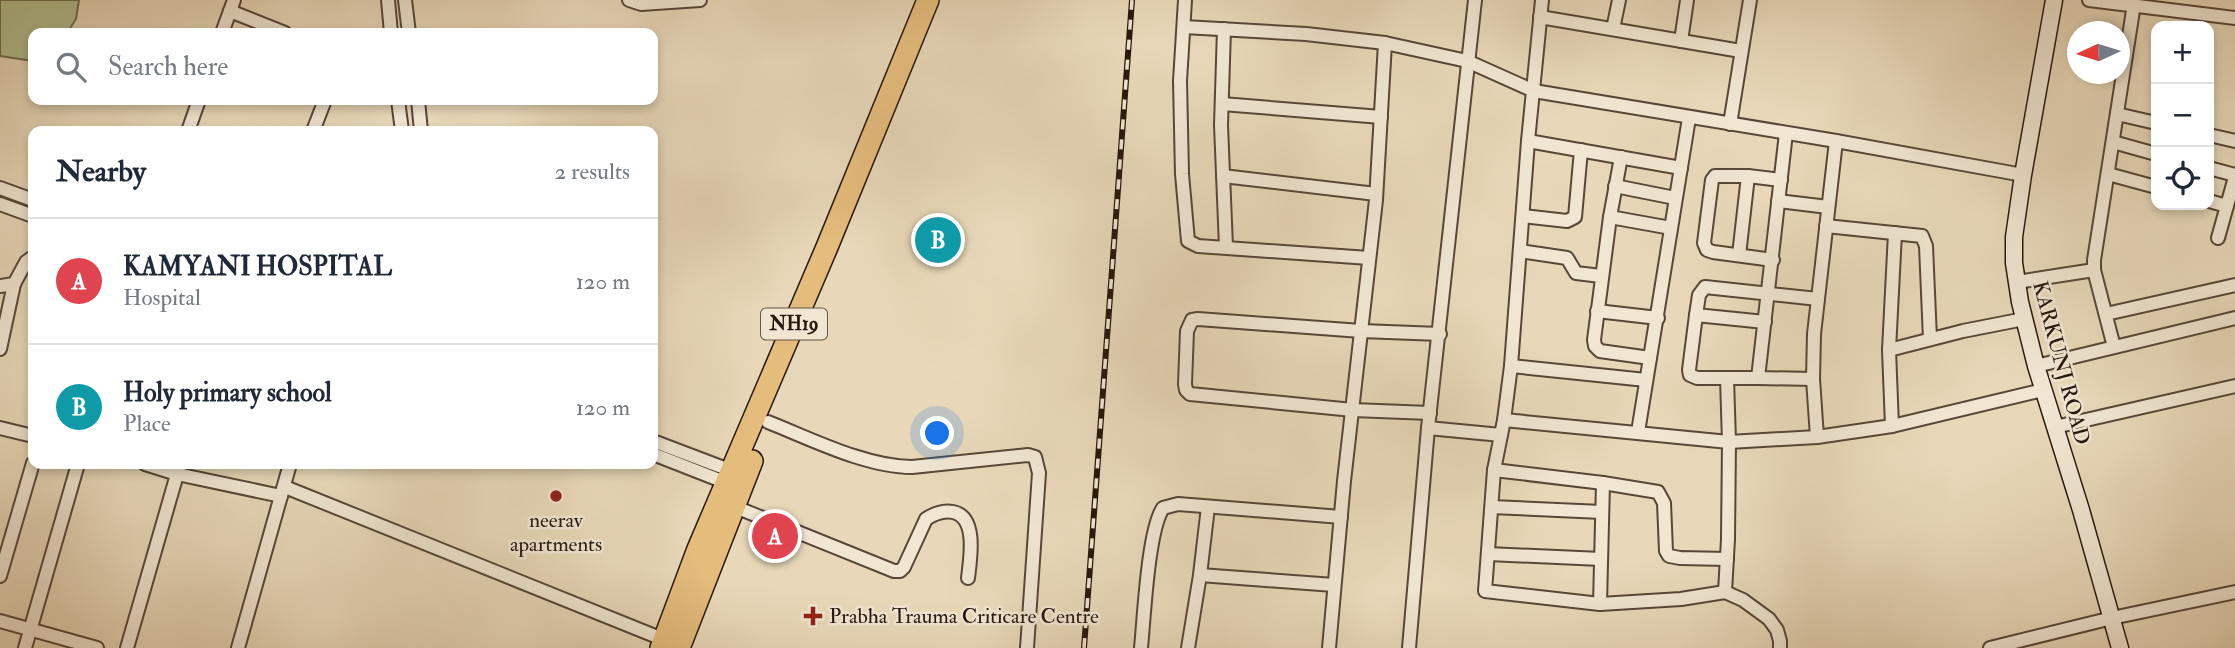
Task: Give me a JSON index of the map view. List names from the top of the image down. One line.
{"streets":{"highway":["NH19"],"street":["KARKUNJ ROAD"]},"places":{"other":["neerav apartments"],"health":["Prabha Trauma Criticare Centre"]},"north":"left","page":{"map_buttons":["+","−"],"search":"Search here","heading":["Nearby","2 results"],"pins":["B","A"],"list":[{"mark":"A","name":"KAMYANI HOSPITAL","note":"Hospital","value":"120 m"},{"mark":"B","name":"Holy primary school","note":"Place","value":"120 m"}]}}
